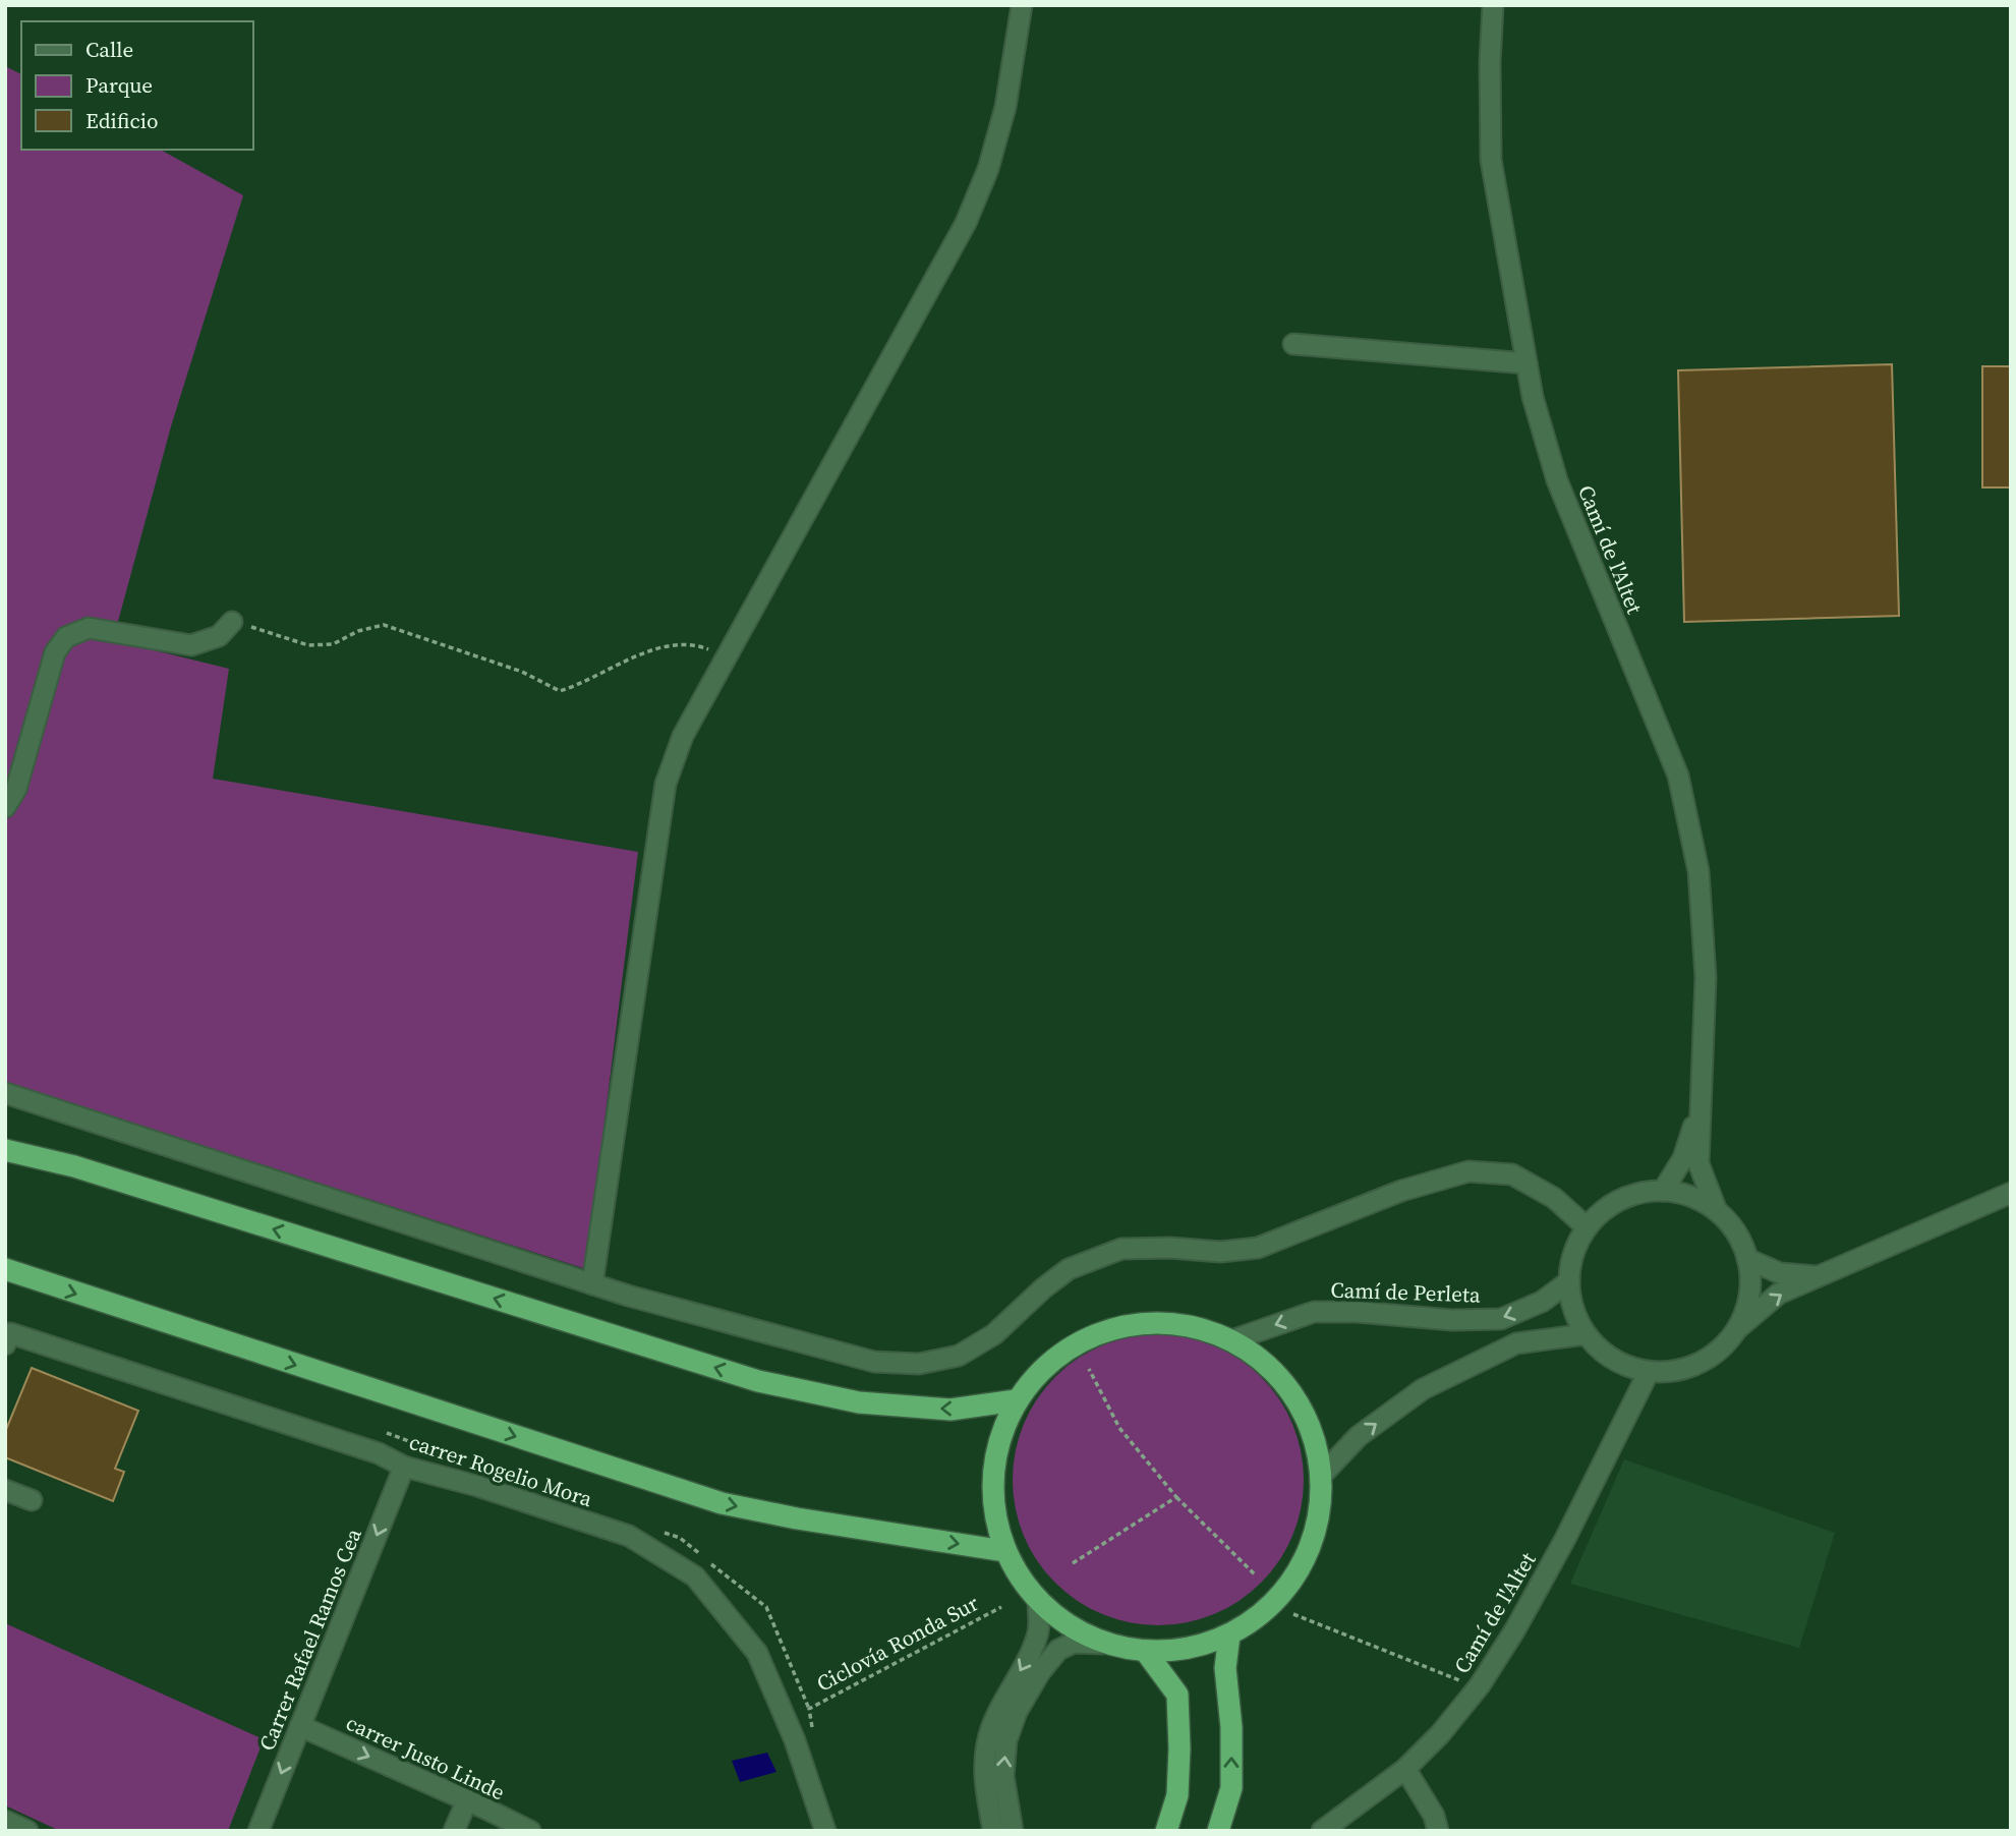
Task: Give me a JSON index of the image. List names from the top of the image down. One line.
{"streets":{"street":["Camí de l'Altet","Camí de Perleta","carrer Rogelio Mora","Carrer Rafael Ramos Cea","carrer Justo Linde"],"path":["Ciclovía Ronda Sur"]},"crossings":[["Camí de l'Altet","Camí de Perleta"],["carrer Rogelio Mora","Carrer Rafael Ramos Cea"],["Carrer Rafael Ramos Cea","carrer Justo Linde"]],"one_way":["Carrer Rafael Ramos Cea","carrer Justo Linde"],"legend":["Calle","Parque","Edificio"]}
